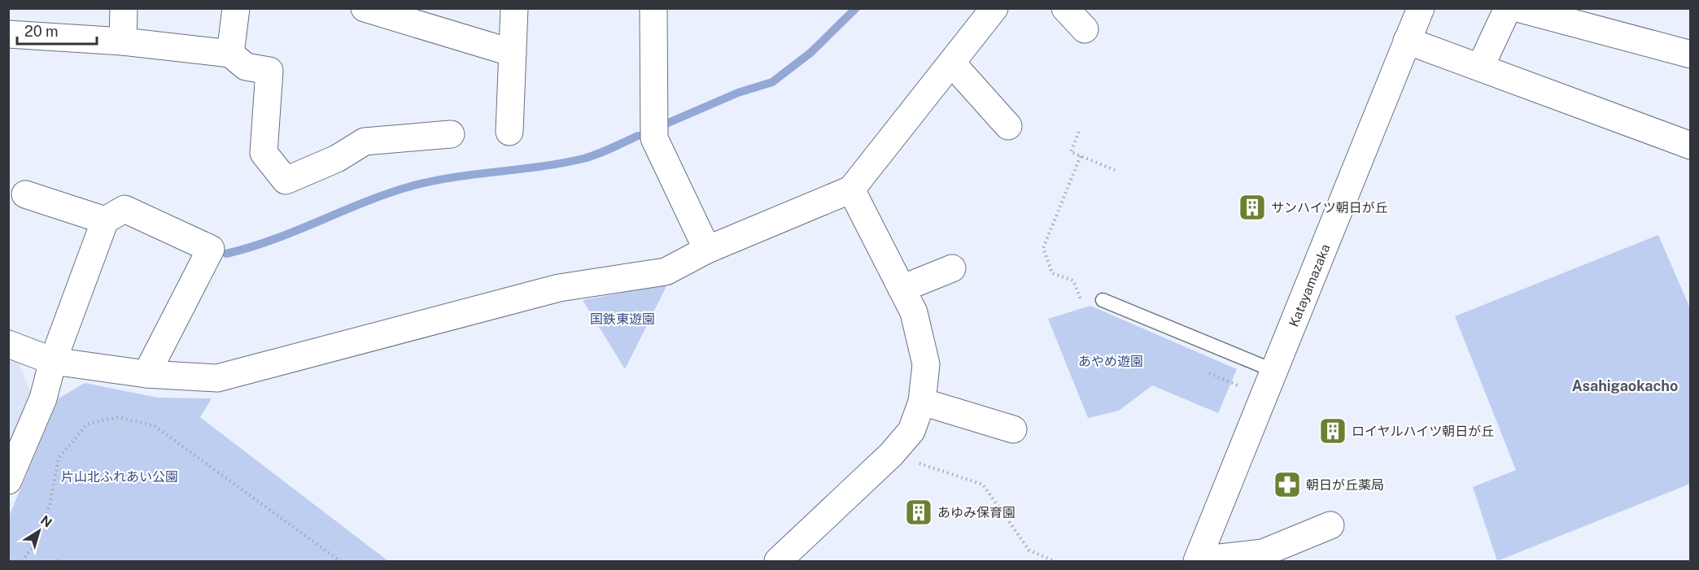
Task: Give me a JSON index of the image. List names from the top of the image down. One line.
{"streets":{"street":["Katayamazaka"]},"districts":["Asahigaokacho"],"parks":["国鉄東遊園","あやめ遊園","片山北ふれあい公園"],"places":{"building":["サンハイツ朝日が丘","ロイヤルハイツ朝日が丘","あゆみ保育園"],"pharmacy":["朝日が丘薬局"]},"scale_bar":"20 m","north":"top right"}
